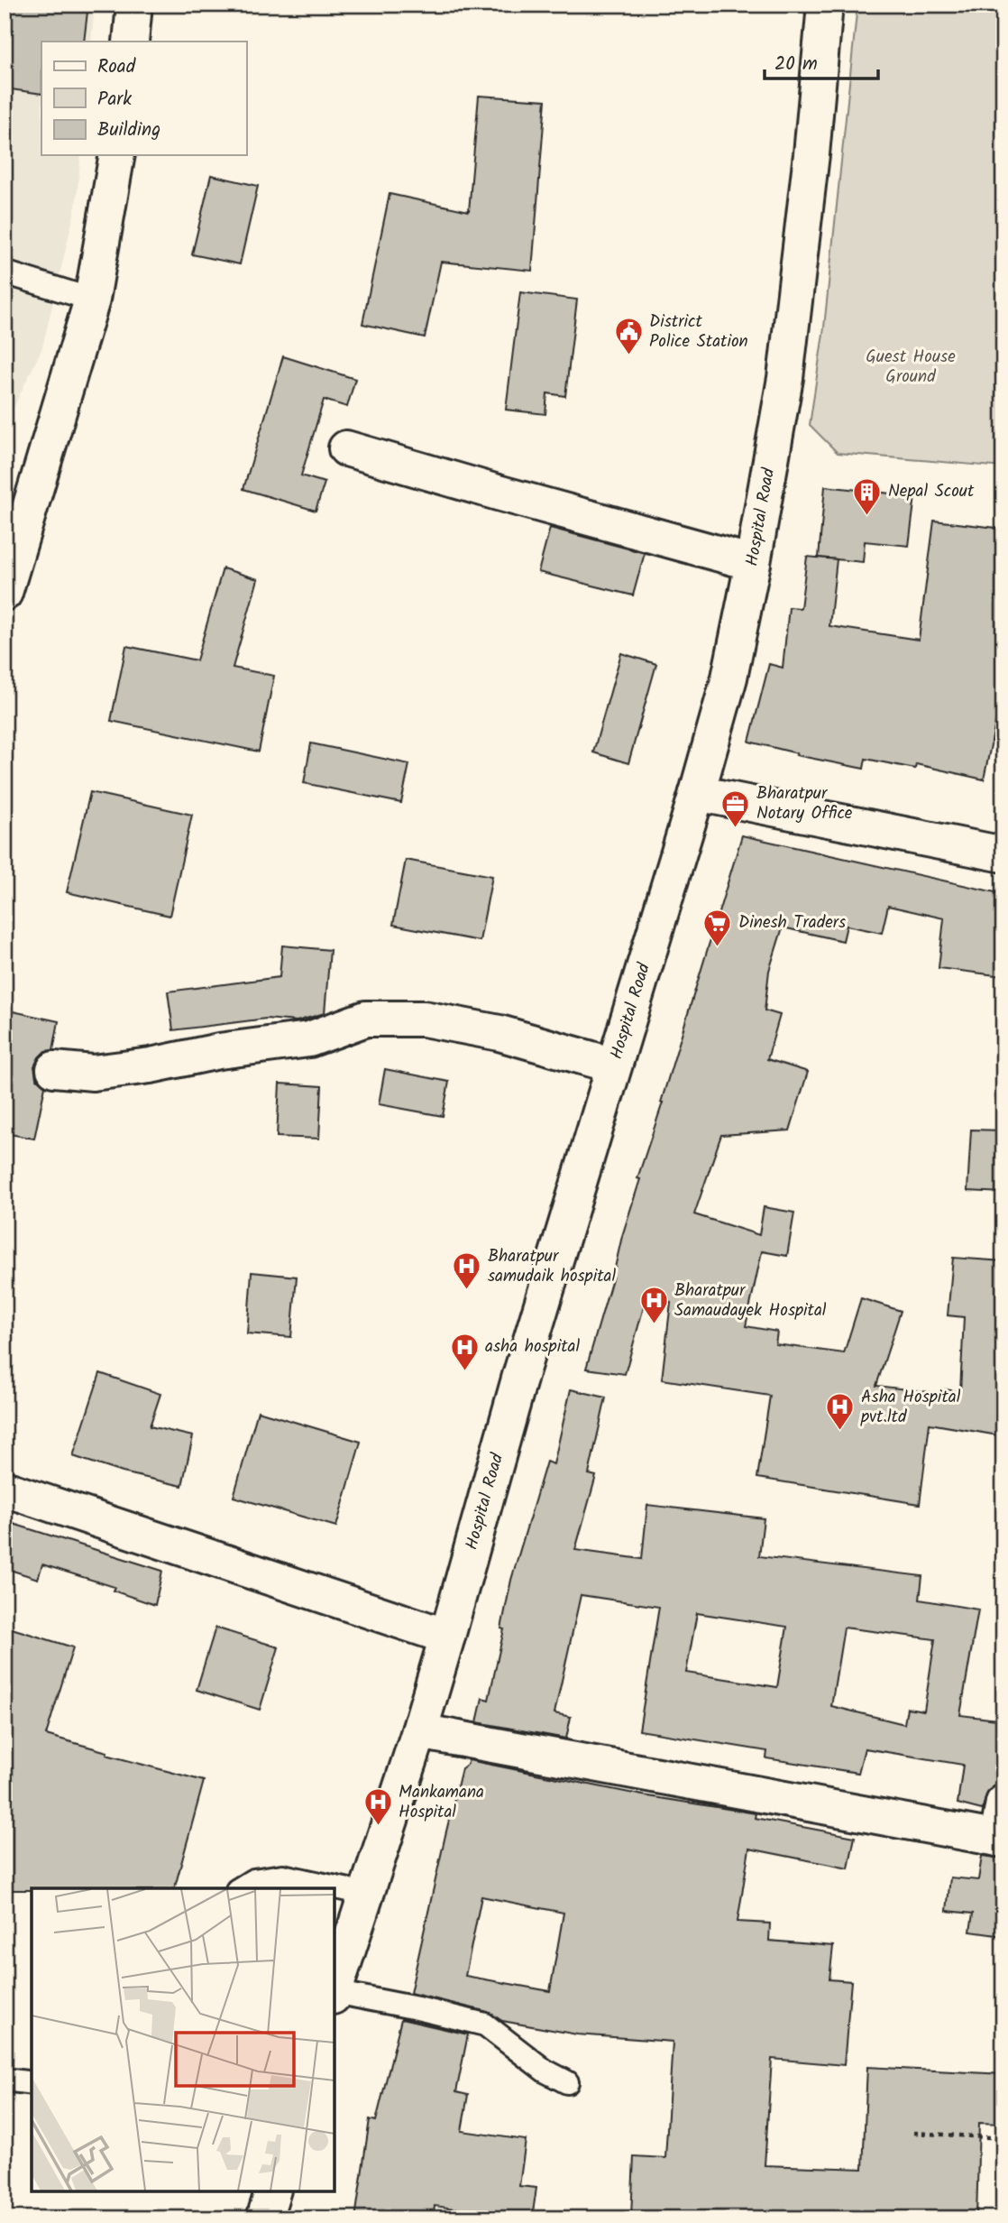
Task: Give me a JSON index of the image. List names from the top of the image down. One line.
{"streets":{"street":["Hospital Road"]},"parks":["Guest House Ground"],"places":{"public building":["District Police Station"],"building":["Nepal Scout"],"office":["Bharatpur Notary Office"],"supermarket":["Dinesh Traders"],"hospital":["Bharatpur samudaik hospital","Bharatpur Samaudayek Hospital","asha hospital","Asha Hospital pvt.ltd","Mankamana Hospital"]},"legend":["Road","Park","Building"],"scale_bar":"20 m"}
